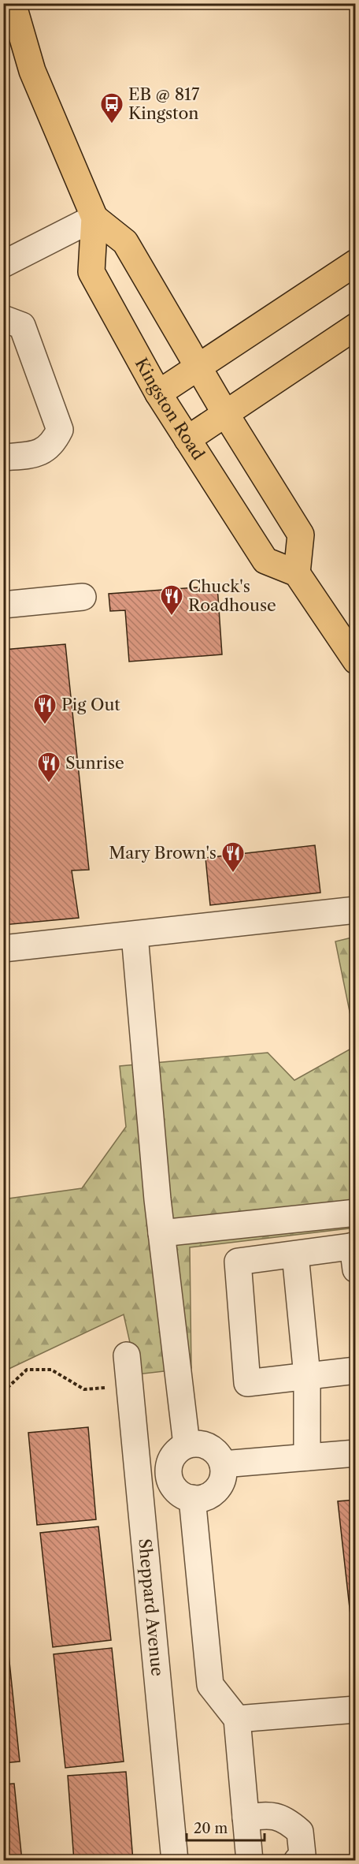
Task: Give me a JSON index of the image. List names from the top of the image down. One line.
{"streets":{"main road":["Kingston Road"],"street":["Sheppard Avenue"]},"places":{"bus stop":["EB @ 817 Kingston"],"restaurant":["Chuck's Roadhouse","Pig Out","Sunrise","Mary Brown's"]},"scale_bar":"20 m"}
